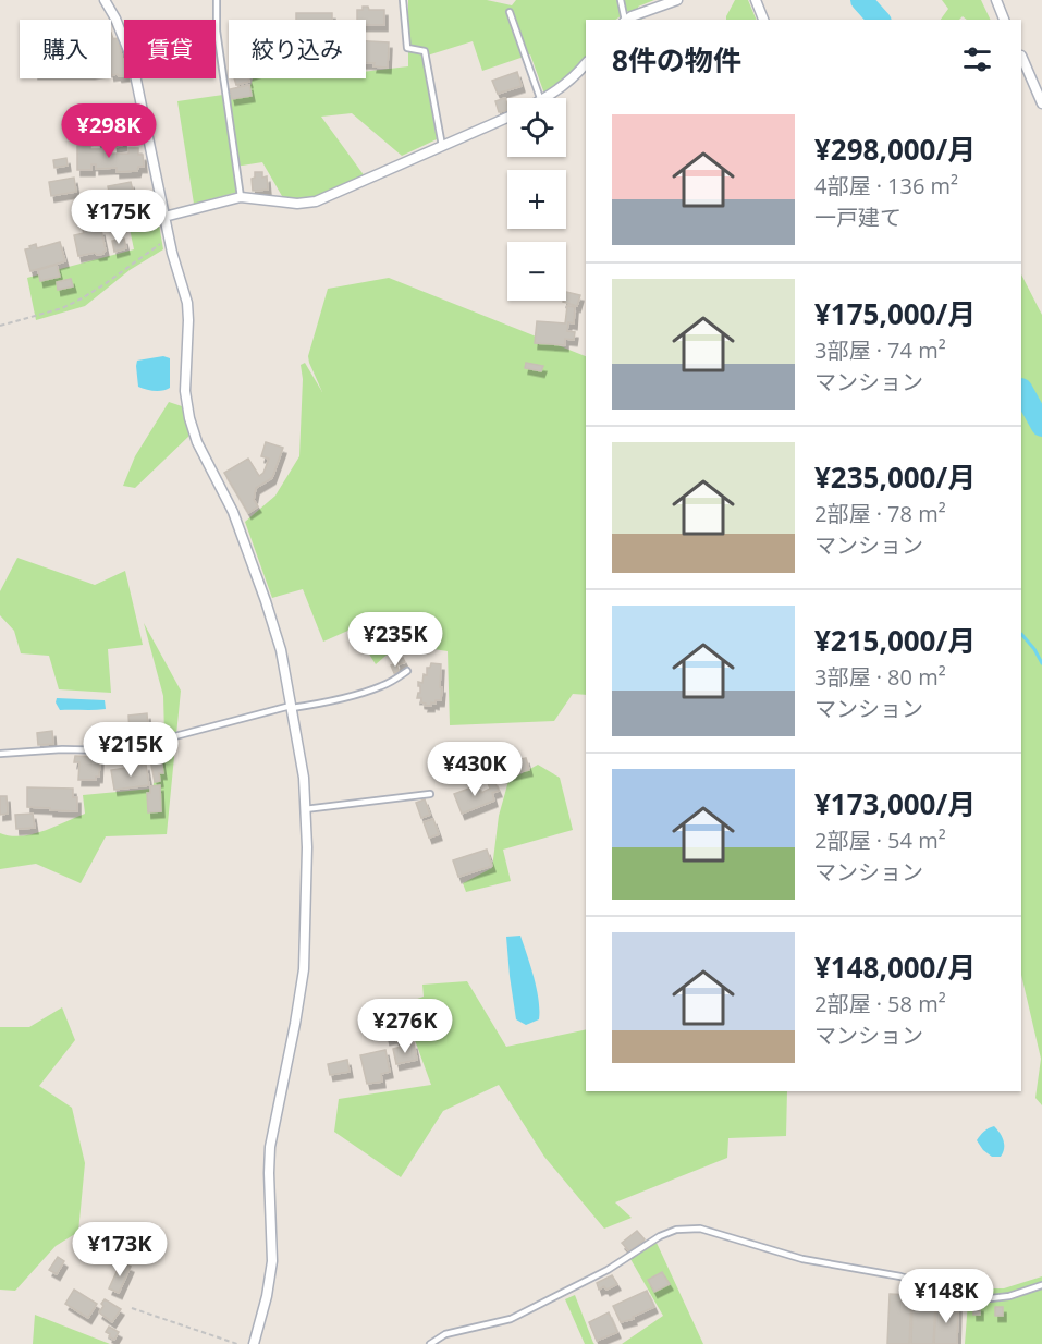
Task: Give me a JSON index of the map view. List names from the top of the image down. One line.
{"page":{"chip":["購入","賃貸","絞り込み"],"heading":"8件の物件","map_buttons":["+","−"],"list":[{"name":"¥298,000/月","note":"4部屋 · 136 m² · 一戸建て"},{"name":"¥175,000/月","note":"3部屋 · 74 m² · マンション"},{"name":"¥235,000/月","note":"2部屋 · 78 m² · マンション"},{"name":"¥215,000/月","note":"3部屋 · 80 m² · マンション"},{"name":"¥173,000/月","note":"2部屋 · 54 m² · マンション"},{"name":"¥148,000/月","note":"2部屋 · 58 m² · マンション"}],"price":["¥298K","¥175K","¥235K","¥215K","¥430K","¥276K","¥173K","¥148K"]}}
